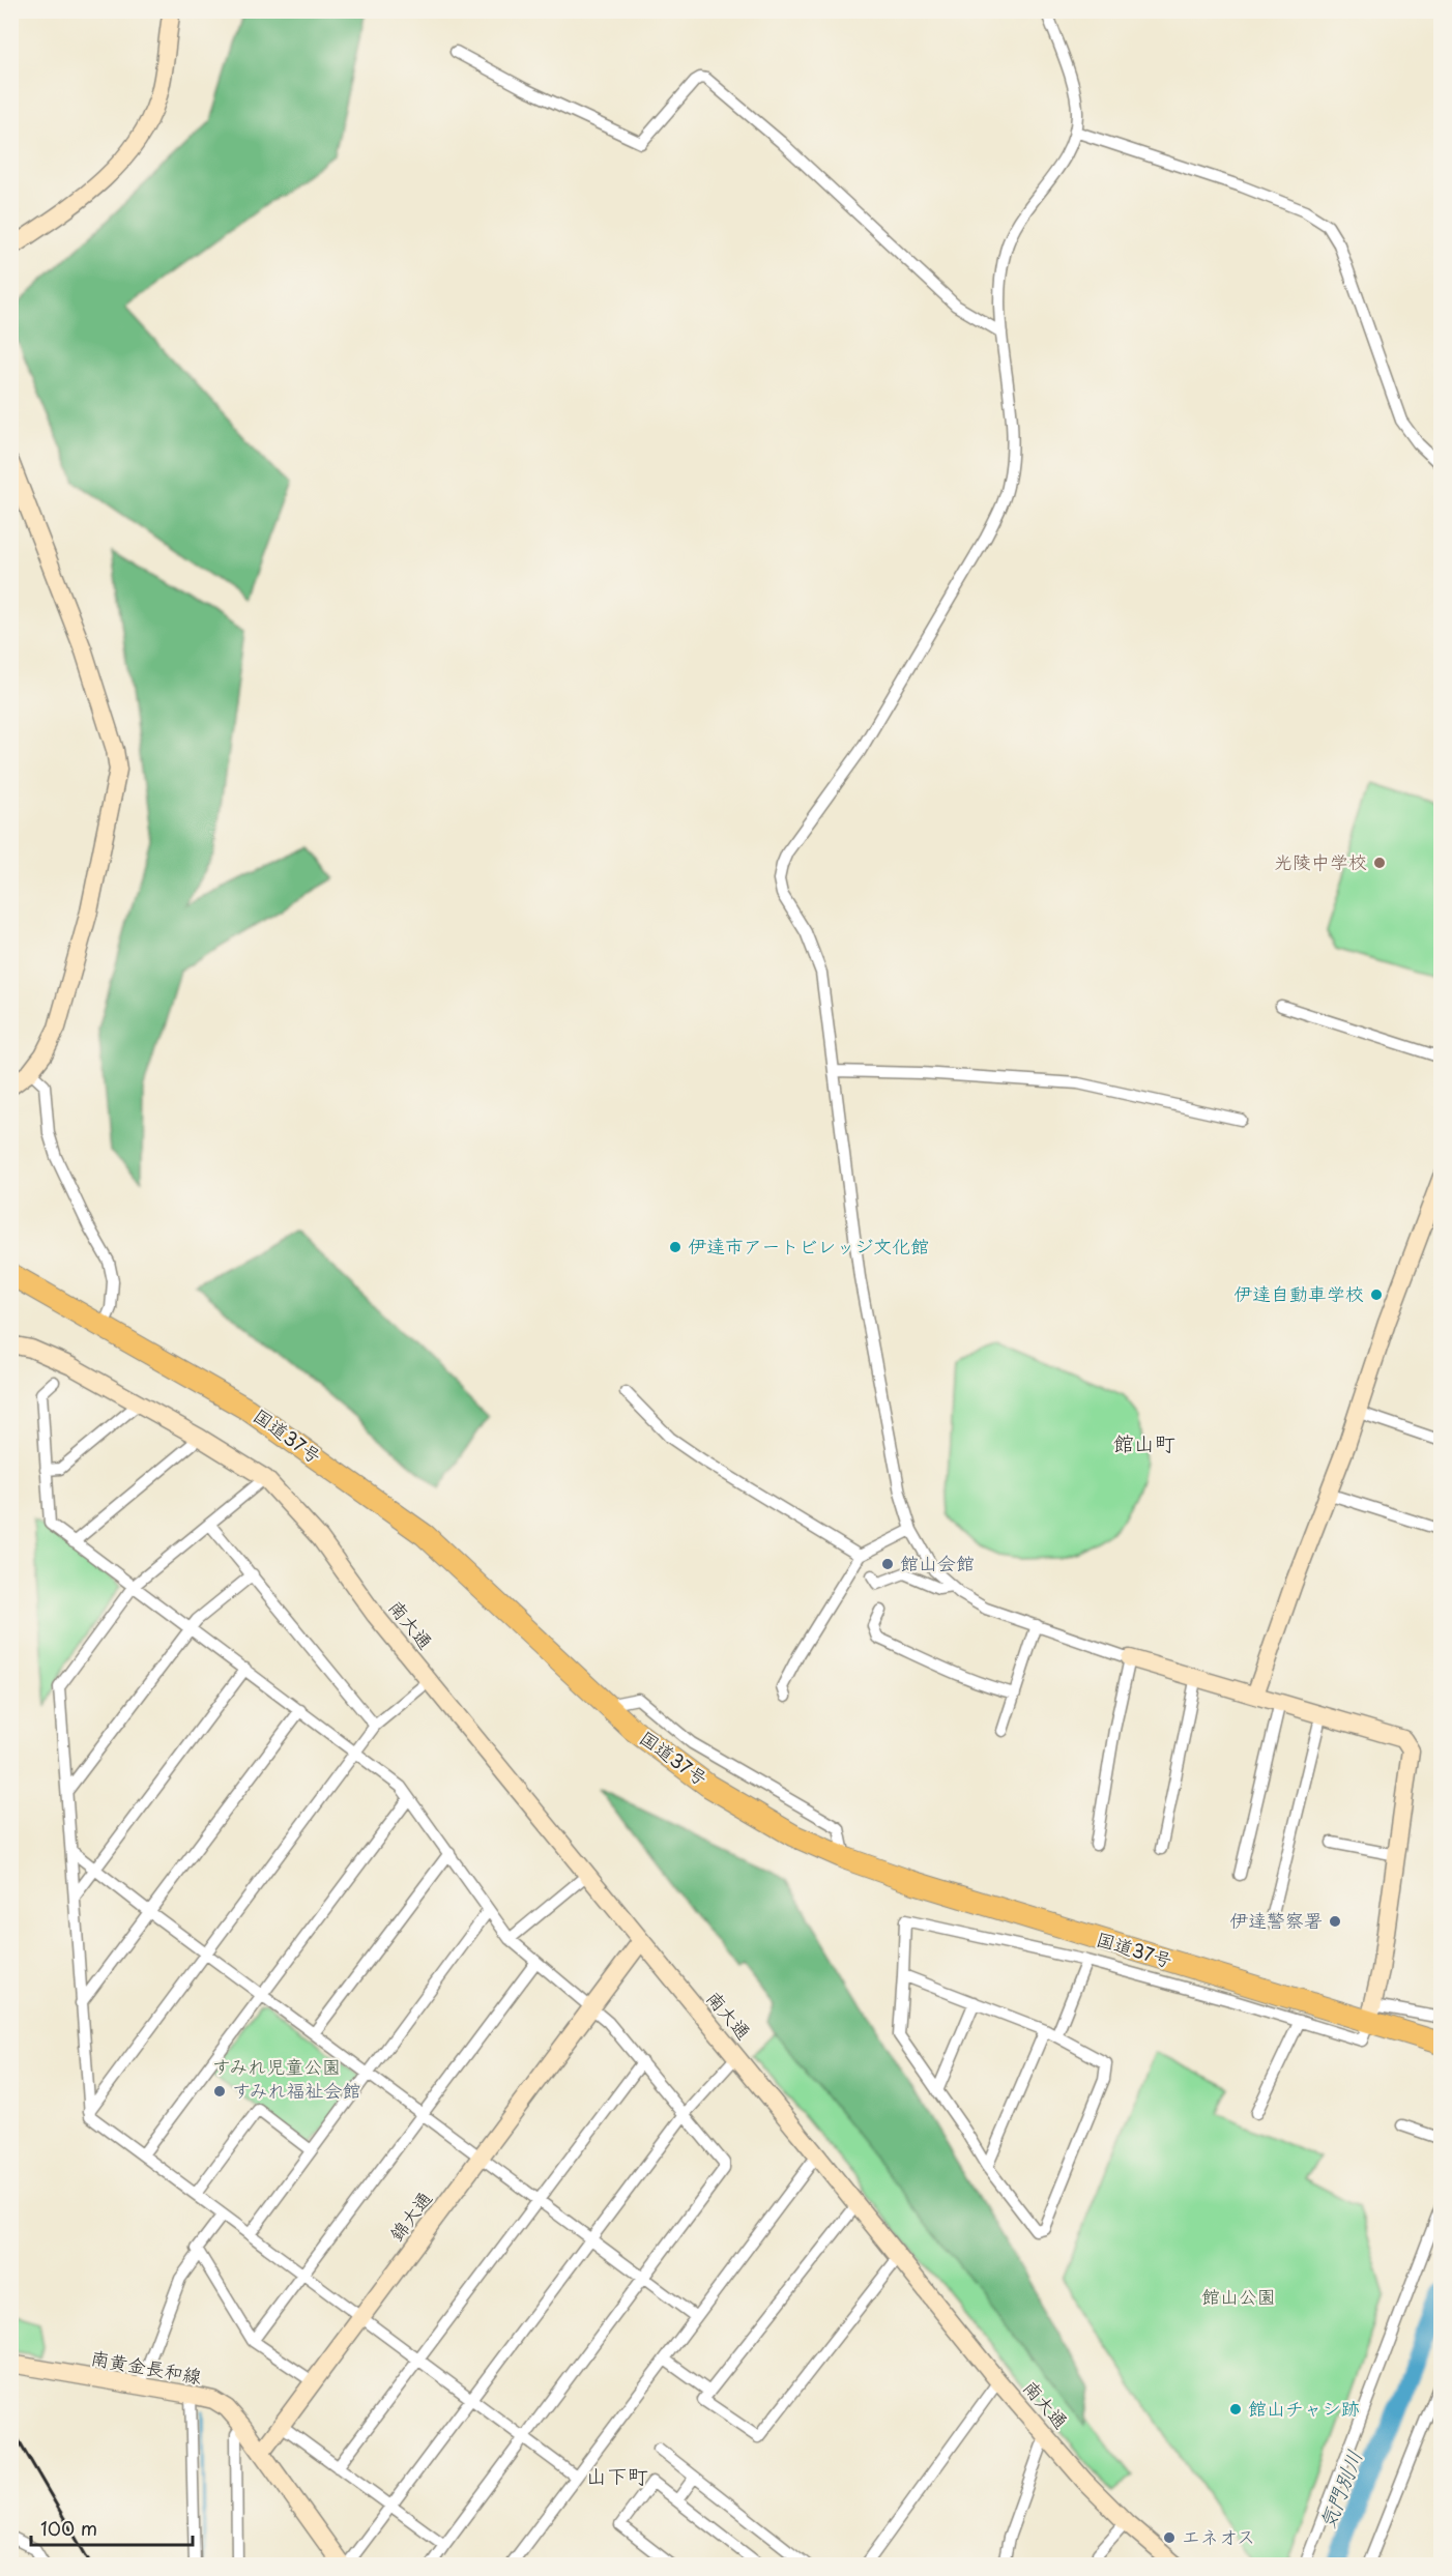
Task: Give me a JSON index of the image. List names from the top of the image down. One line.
{"streets":{"highway":["国道37号"],"street":["南大通","錦大通","南黄金長和線"]},"crossings":[["南大通","錦大通"],["錦大通","南黄金長和線"]],"districts":["館山町","山下町"],"water":["気門別川"],"parks":["すみれ児童公園","館山公園"],"places":["光陵中学校","伊達市アートビレッジ文化館","伊達自動車学校","館山会館","伊達警察署","すみれ福祉会館","館山チャシ跡","エネオス"],"scale_bar":"100 m"}
